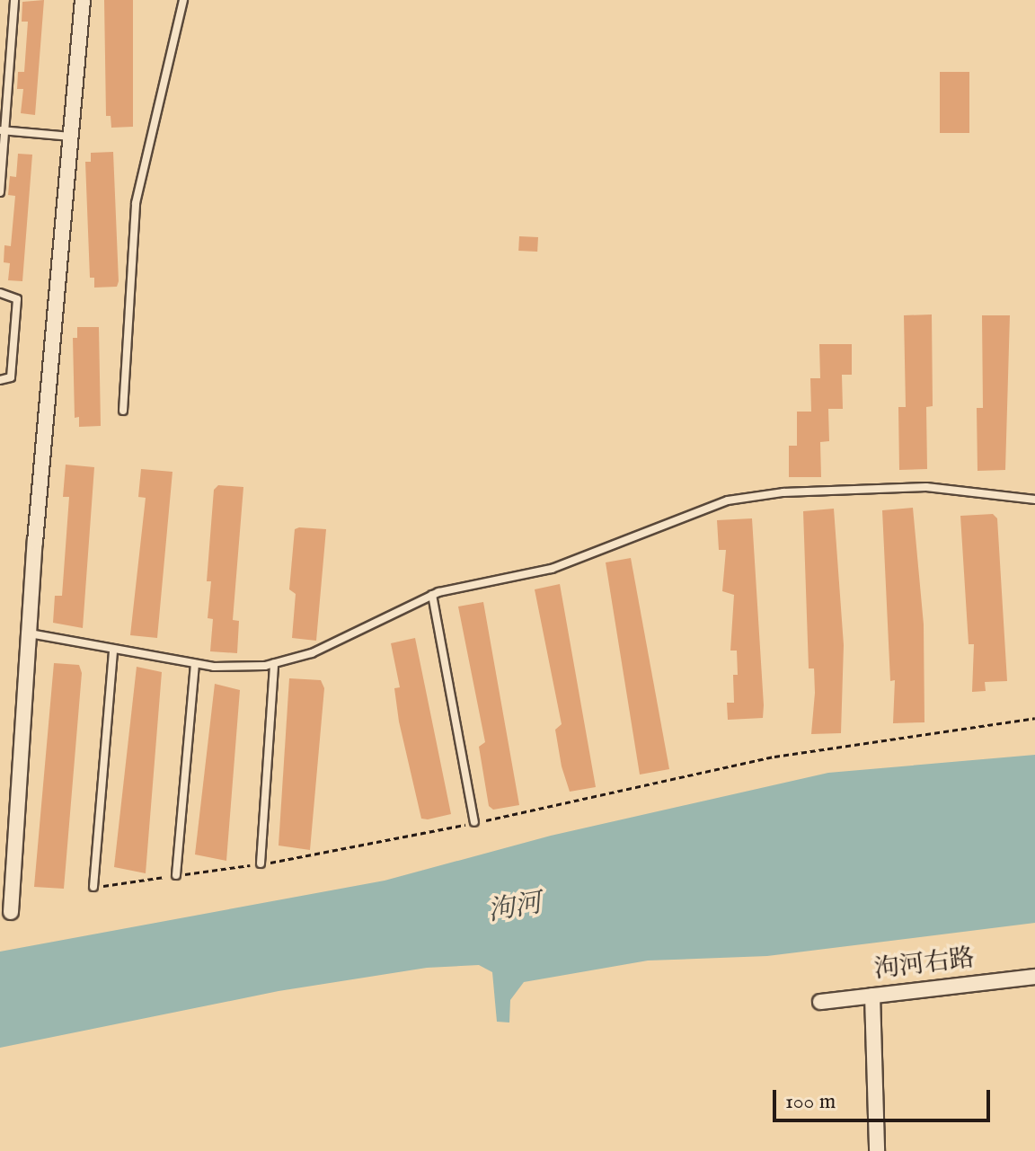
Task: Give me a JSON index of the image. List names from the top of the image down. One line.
{"streets":{"street":["泃河右路"]},"water":["泃河"],"scale_bar":"100 m"}
